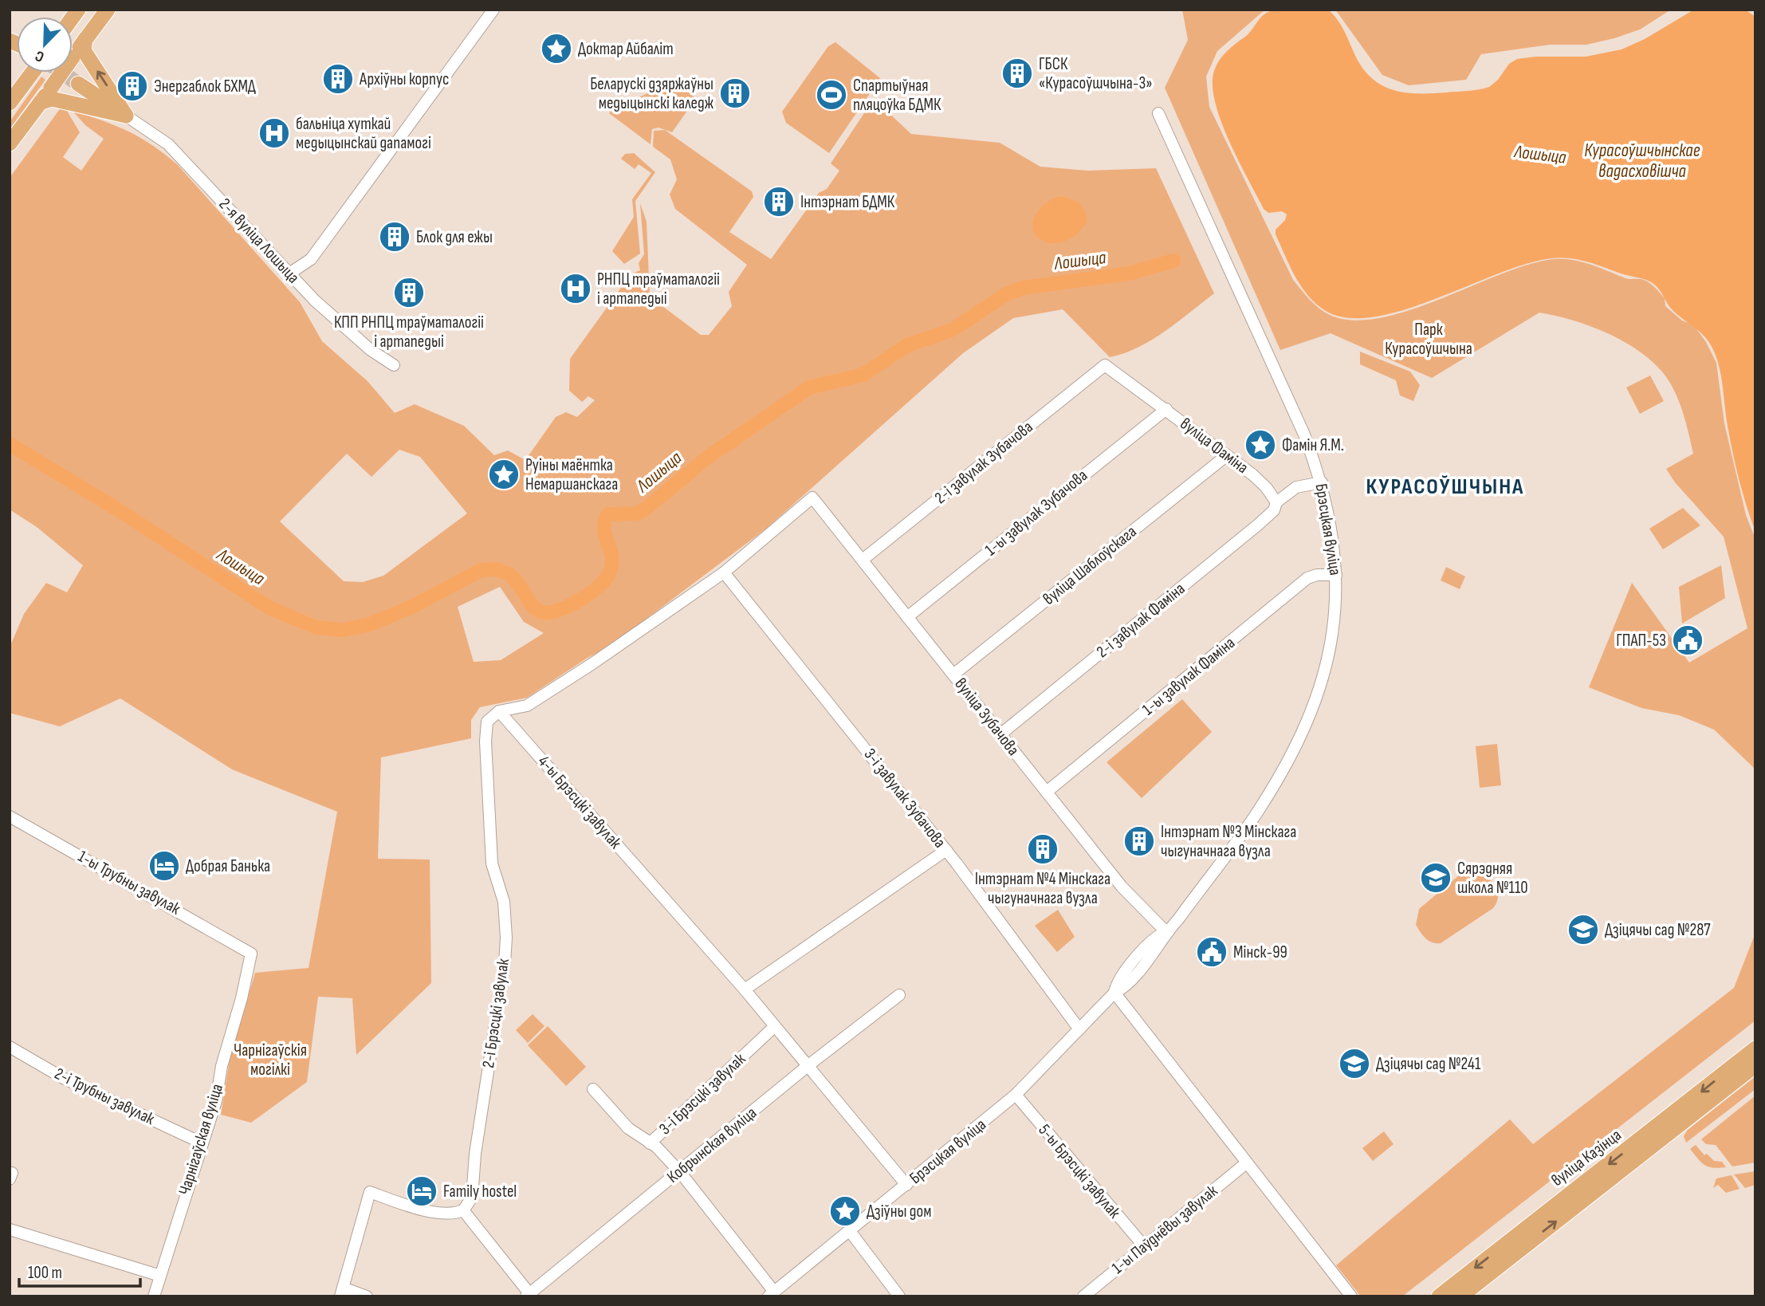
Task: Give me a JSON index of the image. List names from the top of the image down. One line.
{"streets":{"main road":["вуліца Казінца"],"street":["2-я вуліца Лошыца","вуліца Фаміна","2-і завулак Зубачова","1-ы завулак Зубачова","Брэсцкая вуліца","вуліца Шаблоўскага","2-і завулак Фаміна","1-ы завулак Фаміна","вуліца Зубачова","3-і завулак Зубачова","4-ы Брэсцкі завулак","1-ы Трубны завулак","2-і Брэсцкі завулак","3-і Брэсцкі завулак","2-і Трубны завулак","Чарнігаўская вуліца","Кобрынская вуліца","5-ы Брэсцкі завулак","1-ы Паўднёвы завулак"]},"crossings":[["вуліца Фаміна","2-і завулак Зубачова"],["вуліца Фаміна","1-ы завулак Зубачова"],["вуліца Фаміна","вуліца Шаблоўскага"],["вуліца Фаміна","2-і завулак Фаміна"],["2-і завулак Зубачова","вуліца Зубачова"],["1-ы завулак Зубачова","вуліца Зубачова"],["Брэсцкая вуліца","1-ы завулак Фаміна"],["Брэсцкая вуліца","вуліца Зубачова"],["Брэсцкая вуліца","3-і завулак Зубачова"],["Брэсцкая вуліца","4-ы Брэсцкі завулак"],["Брэсцкая вуліца","3-і Брэсцкі завулак"],["Брэсцкая вуліца","5-ы Брэсцкі завулак"],["вуліца Шаблоўскага","вуліца Зубачова"],["2-і завулак Фаміна","вуліца Зубачова"],["1-ы завулак Фаміна","вуліца Зубачова"],["вуліца Зубачова","3-і завулак Зубачова"],["4-ы Брэсцкі завулак","2-і Брэсцкі завулак"],["4-ы Брэсцкі завулак","3-і Брэсцкі завулак"],["4-ы Брэсцкі завулак","Кобрынская вуліца"],["1-ы Трубны завулак","Чарнігаўская вуліца"],["3-і Брэсцкі завулак","Кобрынская вуліца"],["2-і Трубны завулак","Чарнігаўская вуліца"],["5-ы Брэсцкі завулак","1-ы Паўднёвы завулак"]],"districts":["КУРАСОЎШЧЫНА"],"water":["Курасоўшчынскае вадасховішча","Лошыца"],"parks":["Парк Курасоўшчына","Чарнігаўскія могілкі"],"places":{"place":["Доктар Айбаліт","Фамін Я.М.","Руіны маёнтка Немаршанскага","Дзіўны дом"],"building":["ГБСК «Курасоўшчына-3»","Архіўны корпус","Энергаблок БХМД","Беларускі дзяржаўны медыцынскі каледж","Інтэрнат БДМК","Блок для ежы","КПП РНПЦ траўматалогіі і артапедыі","Інтэрнат №3 Мінскага чыгуначнага вузла","Інтэрнат №4 Мінскага чыгуначнага вузла"],"sports":["Спартыўная пляцоўка БДМК"],"hospital":["бальніца хуткай медыцынскай дапамогі","РНПЦ траўматалогіі і артапедыі"],"public building":["ГПАП-53","Мінск-99"],"hotel":["Добрая Банька","Family hostel"],"school or university":["Сярэдняя школа №110","Дзіцячы сад №287","Дзіцячы сад №241"]},"scale_bar":"100 m","north":"bottom left"}
